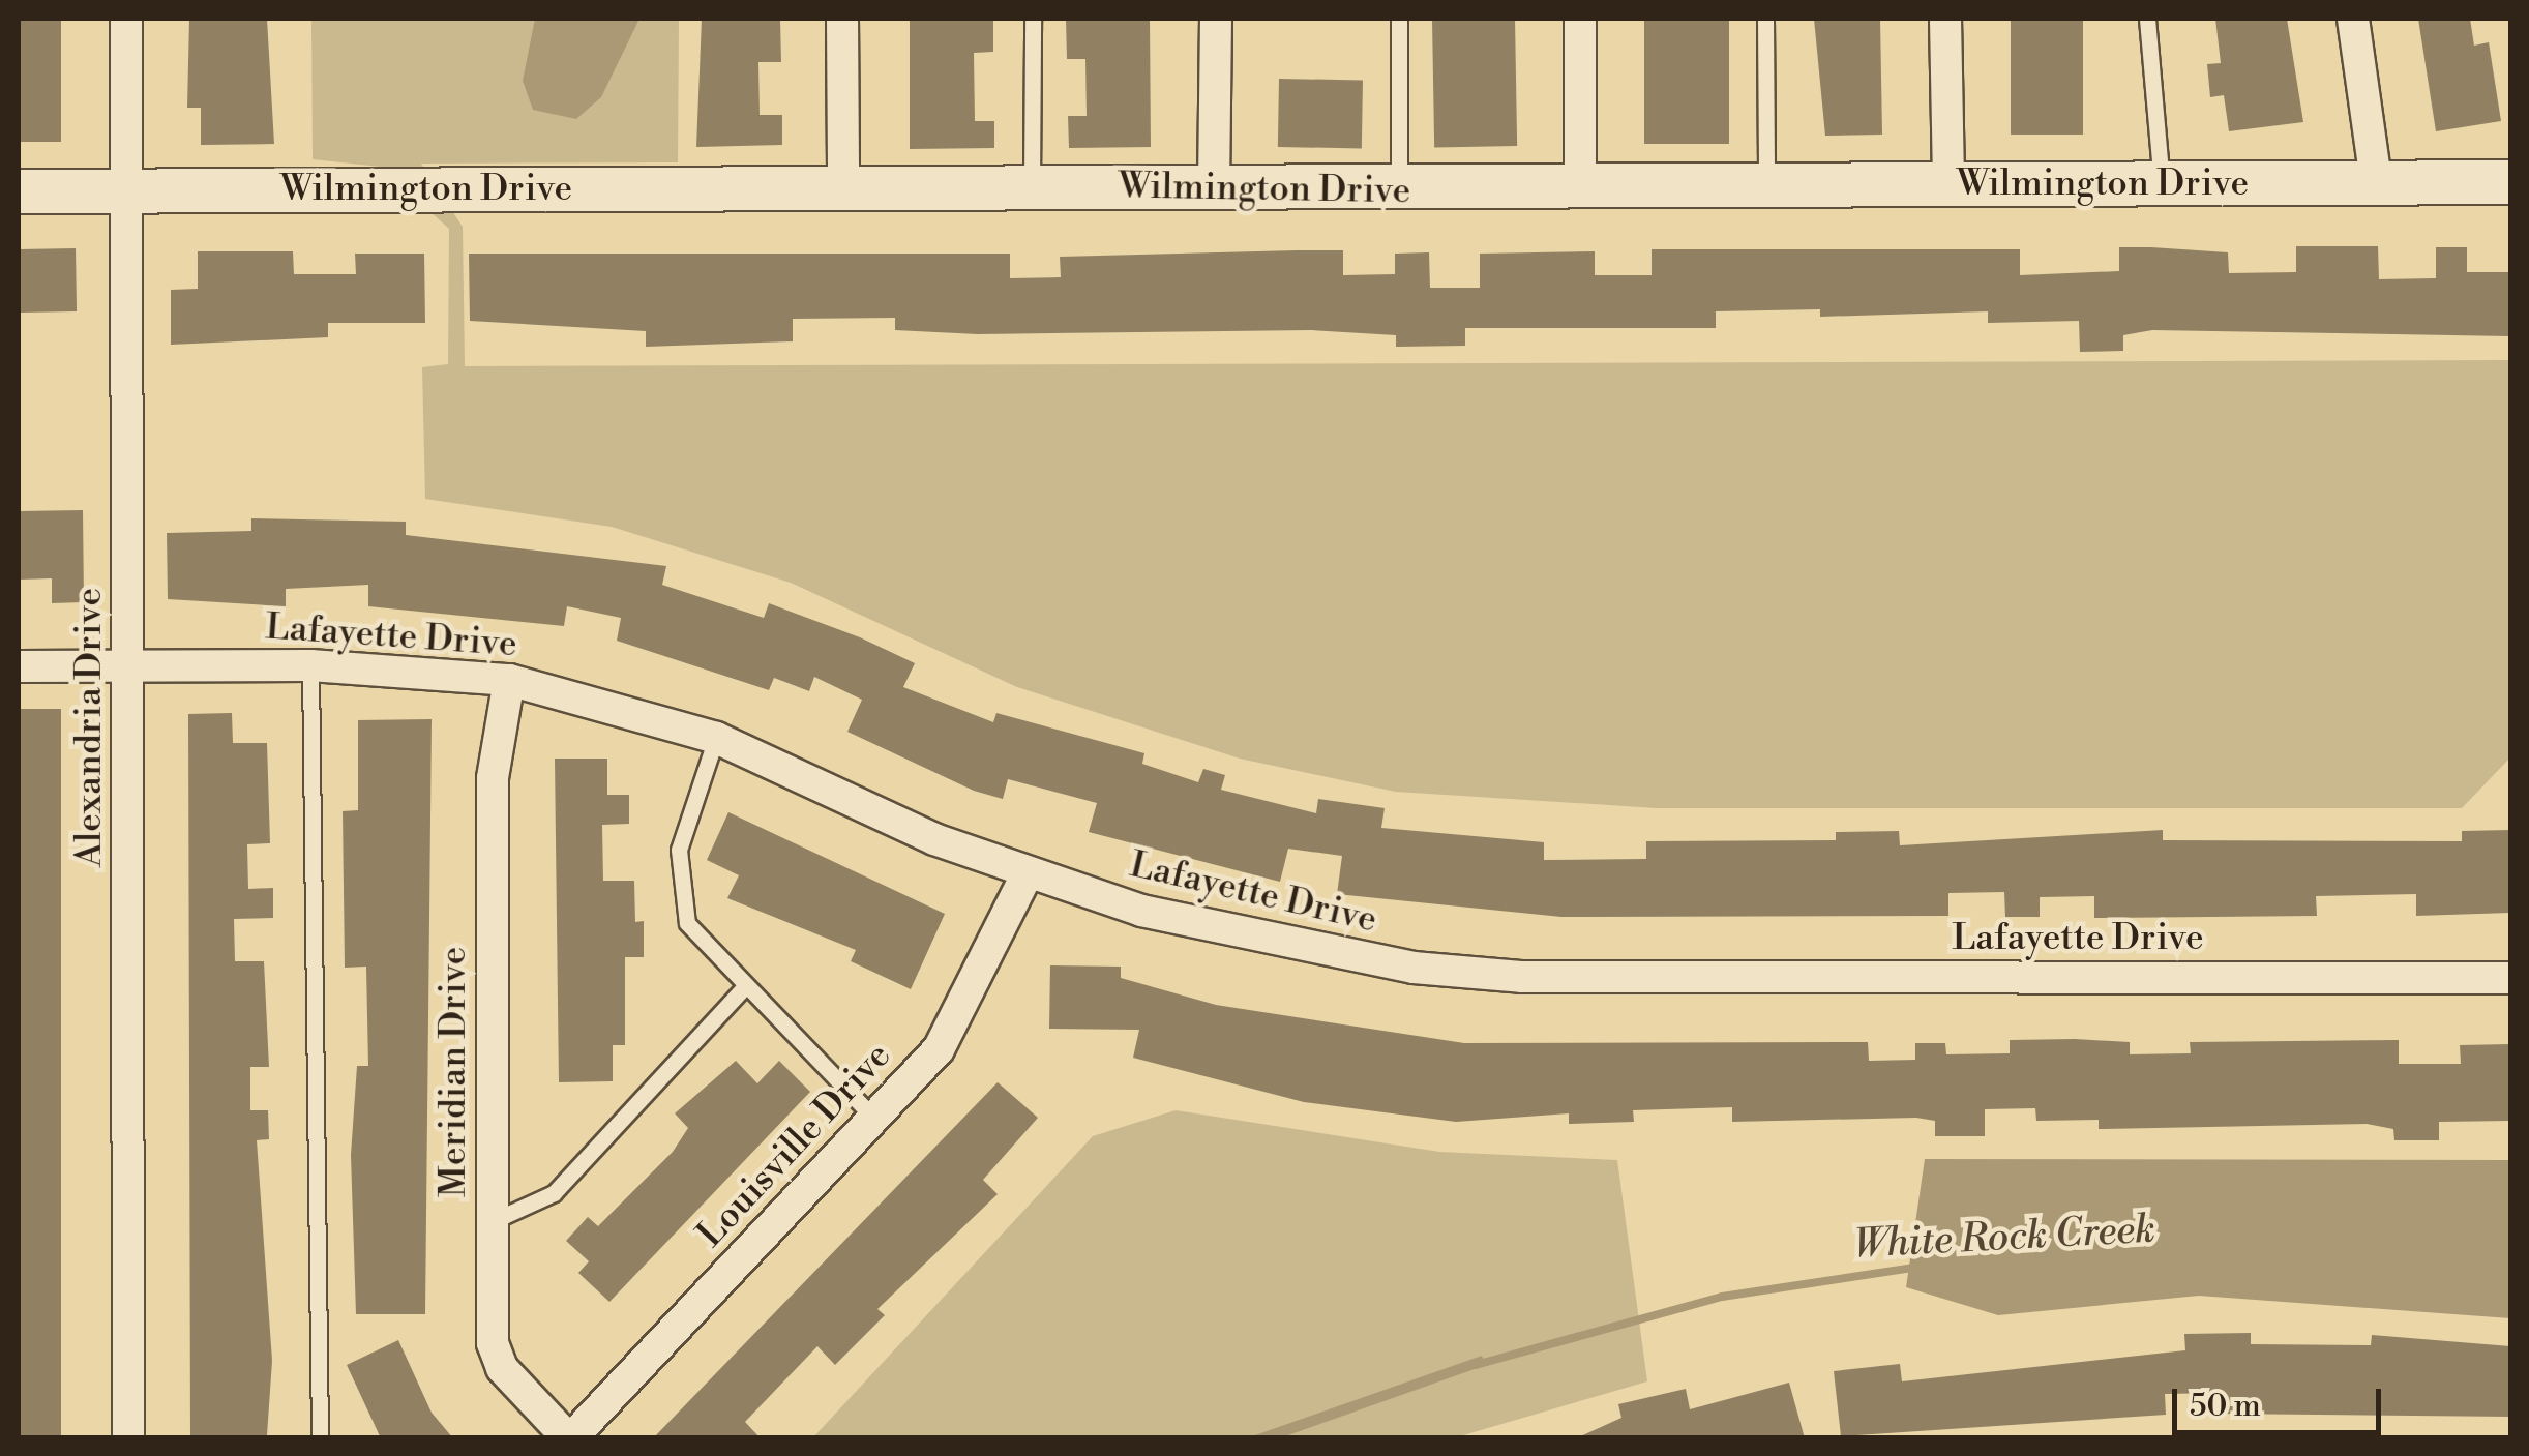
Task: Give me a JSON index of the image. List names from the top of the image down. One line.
{"streets":{"street":["Wilmington Drive","Lafayette Drive","Alexandria Drive","Meridian Drive","Louisville Drive"]},"crossings":[["Wilmington Drive","Alexandria Drive"],["Lafayette Drive","Alexandria Drive"],["Lafayette Drive","Meridian Drive"],["Lafayette Drive","Louisville Drive"],["Meridian Drive","Louisville Drive"]],"water":["White Rock Creek"],"scale_bar":"50 m"}
